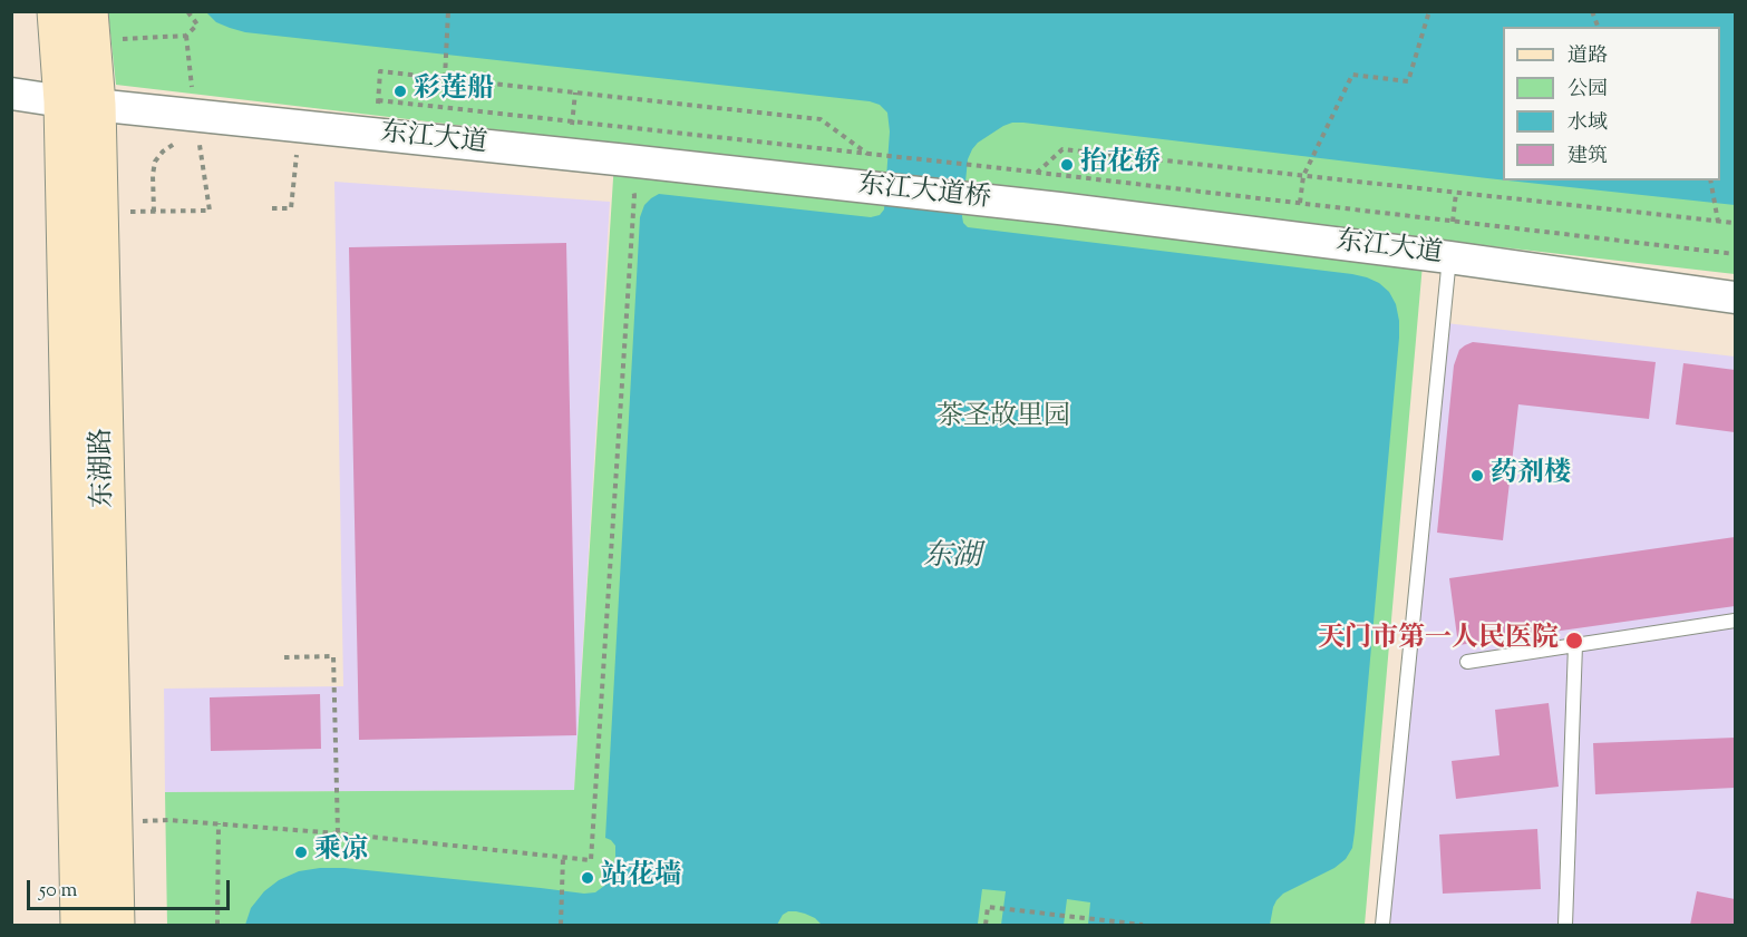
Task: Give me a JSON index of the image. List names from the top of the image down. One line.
{"streets":{"main road":["东湖路"],"street":["东江大道","东江大道桥"]},"crossings":[["东江大道","东江大道桥"],["东江大道","东湖路"]],"water":["东湖"],"parks":["茶圣故里园"],"places":["彩莲船","抬花轿","药剂楼","天门市第一人民医院","乘凉","站花墙"],"legend":["道路","公园","水域","建筑"],"scale_bar":"50 m"}
